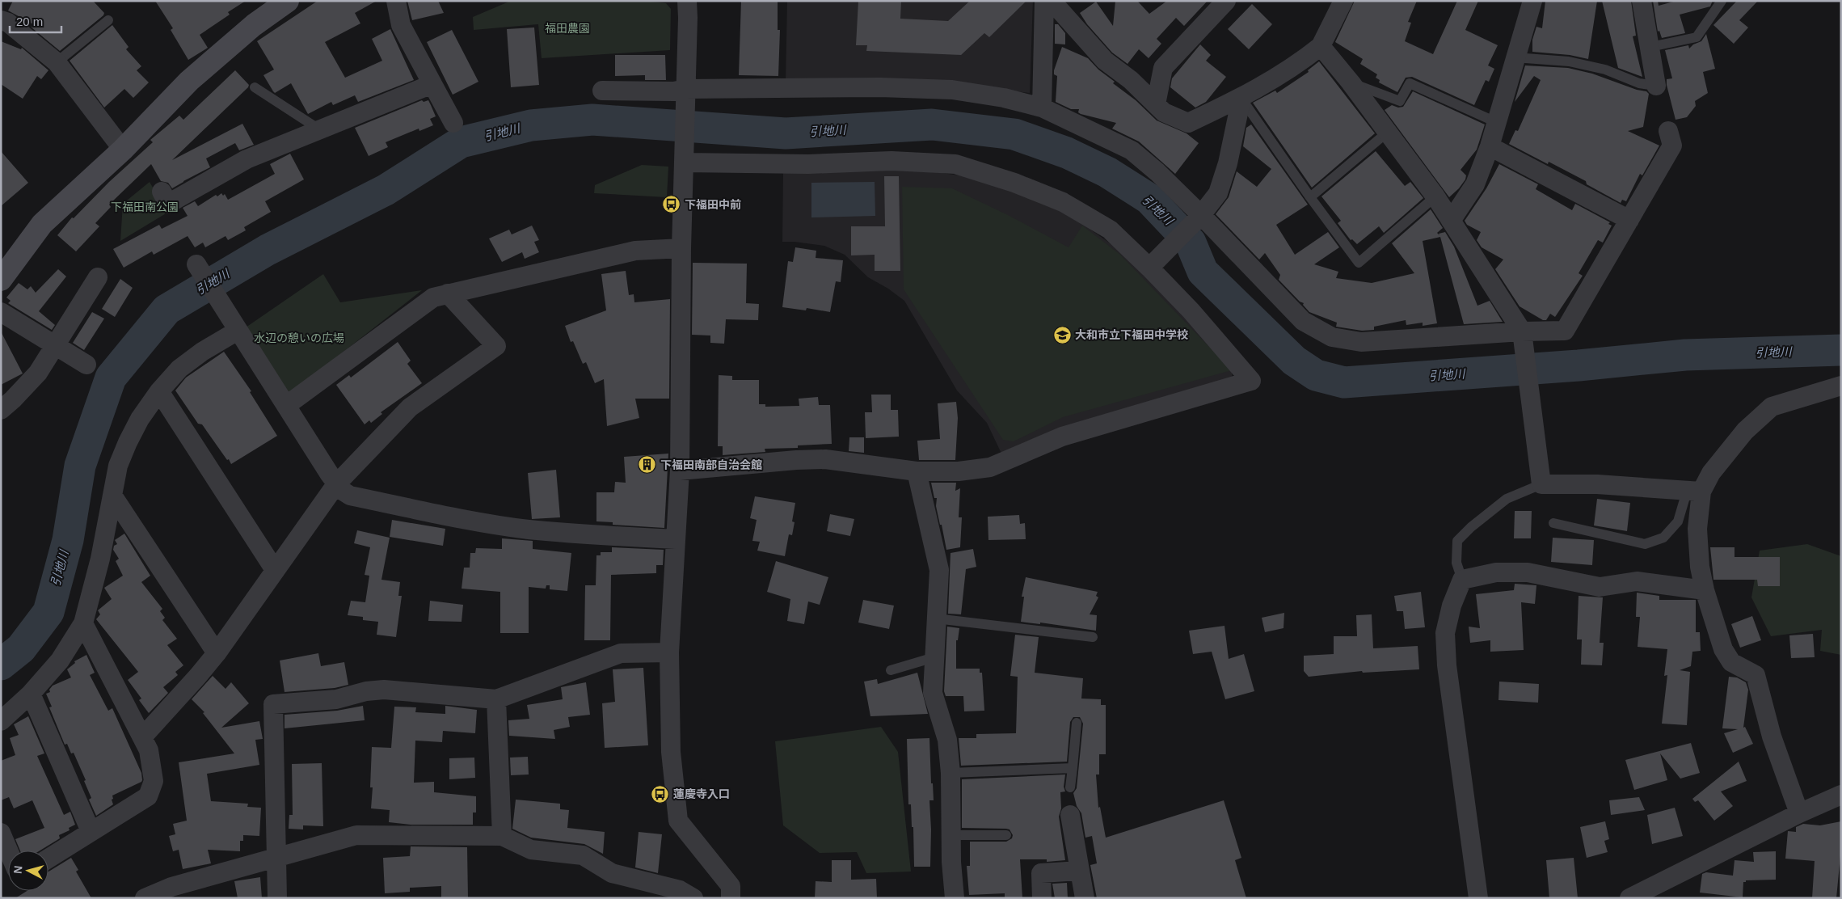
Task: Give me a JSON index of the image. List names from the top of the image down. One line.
{"water":["引地川"],"parks":["福田農園","下福田南公園","水辺の憩いの広場"],"places":{"bus stop":["下福田中前","蓮慶寺入口"],"school or university":["大和市立下福田中学校"],"building":["下福田南部自治会館"]},"scale_bar":"20 m","north":"left"}
